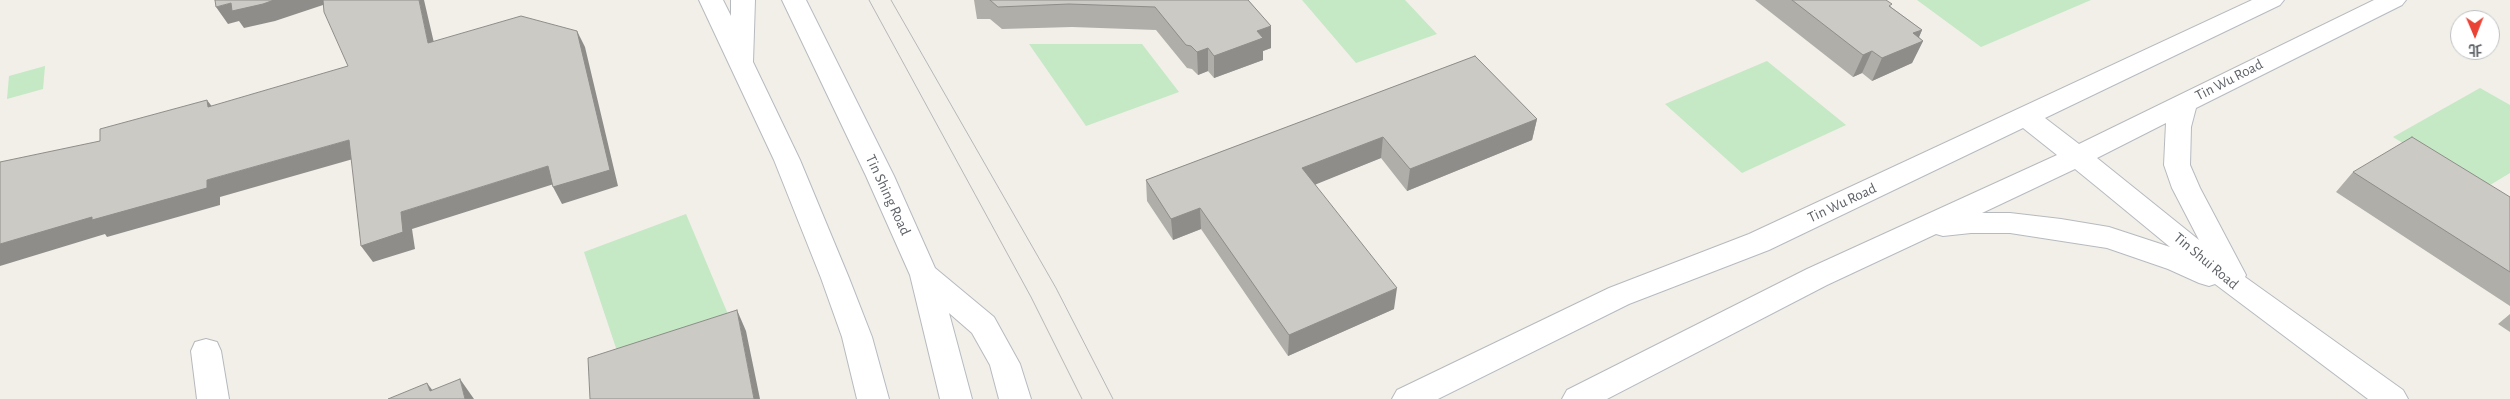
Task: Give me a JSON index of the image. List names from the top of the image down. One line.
{"streets":{"main road":["Tin Wu Road","Tin Shing Road","Tin Shui Road"]},"crossings":[["Tin Wu Road","Tin Shui Road"]],"north":"bottom"}
